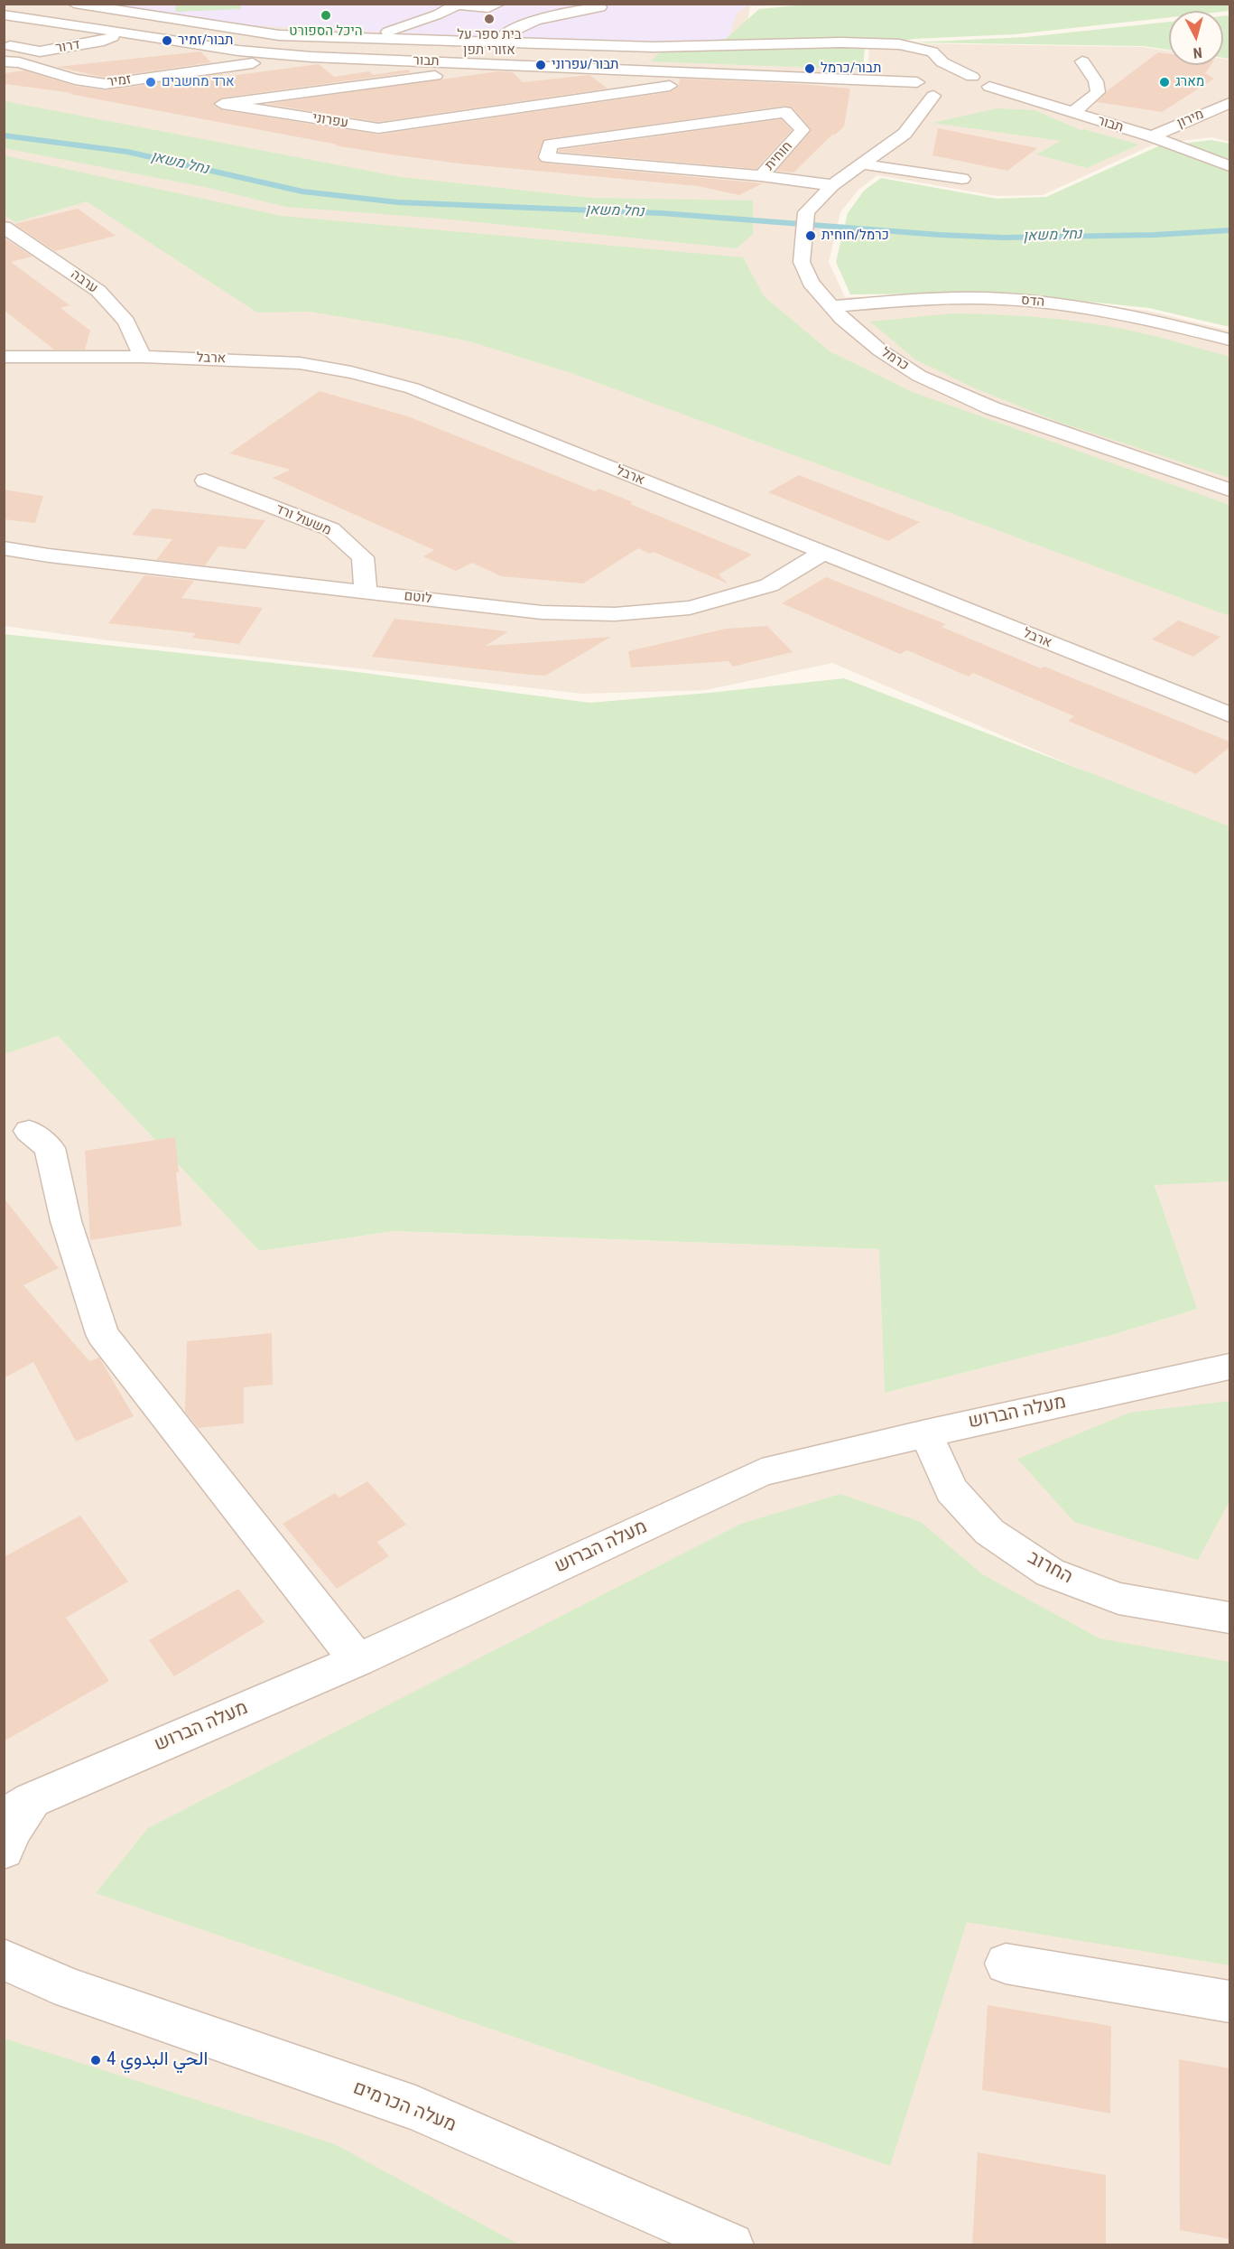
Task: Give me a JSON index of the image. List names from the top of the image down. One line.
{"streets":{"street":["דרור","תבור","זמיר","מירון","עפרוני","חוחית","ערבה","הדס","ארבל","כרמל","משעול ורד","לוטם","מעלה הברוש","החרוב","מעלה הכרמים"]},"crossings":[["דרור","תבור"],["תבור","מירון"],["תבור","עפרוני"],["תבור","כרמל"],["ערבה","ארבל"],["הדס","כרמל"],["ארבל","לוטם"],["משעול ורד","לוטם"],["מעלה הברוש","החרוב"]],"water":["נחל משאן"],"places":["היכל הספורט","בית ספר על אזורי תפן","תבור/זמיר","תבור/עפרוני","תבור/כרמל","ארד מחשבים","מארג","כרמל/חוחית","الحي البدوي 4"],"north":"bottom"}
